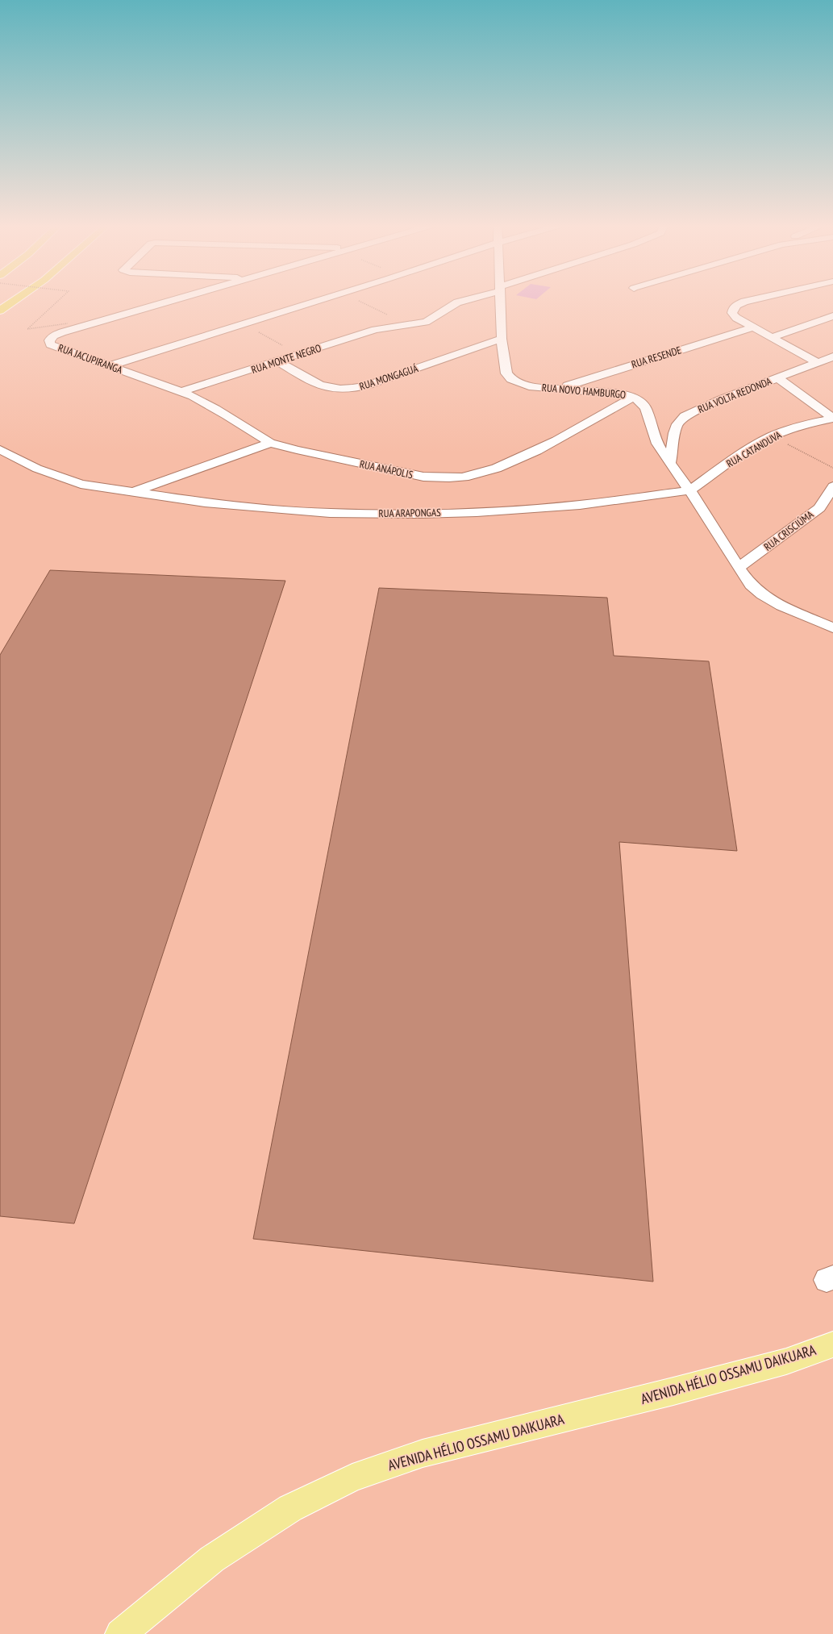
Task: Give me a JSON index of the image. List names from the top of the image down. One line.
{"streets":{"main road":["AVENIDA HÉLIO OSSAMU DAIKUARA"],"street":["RUA RESENDE","RUA JACUPIRANGA","RUA MONTE NEGRO","RUA MONGAGUÁ","RUA NOVO HAMBURGO","RUA VOLTA REDONDA","RUA CATANDUVA","RUA ANÁPOLIS","RUA ARAPONGAS","RUA CRISCIÚMA"]},"crossings":[["RUA RESENDE","RUA NOVO HAMBURGO"],["RUA JACUPIRANGA","RUA MONTE NEGRO"],["RUA JACUPIRANGA","RUA ANÁPOLIS"],["RUA MONTE NEGRO","RUA MONGAGUÁ"],["RUA MONGAGUÁ","RUA NOVO HAMBURGO"],["RUA NOVO HAMBURGO","RUA VOLTA REDONDA"],["RUA NOVO HAMBURGO","RUA CATANDUVA"],["RUA NOVO HAMBURGO","RUA ANÁPOLIS"],["RUA NOVO HAMBURGO","RUA ARAPONGAS"],["RUA NOVO HAMBURGO","RUA CRISCIÚMA"],["RUA VOLTA REDONDA","RUA CATANDUVA"],["RUA CATANDUVA","RUA ARAPONGAS"]]}
